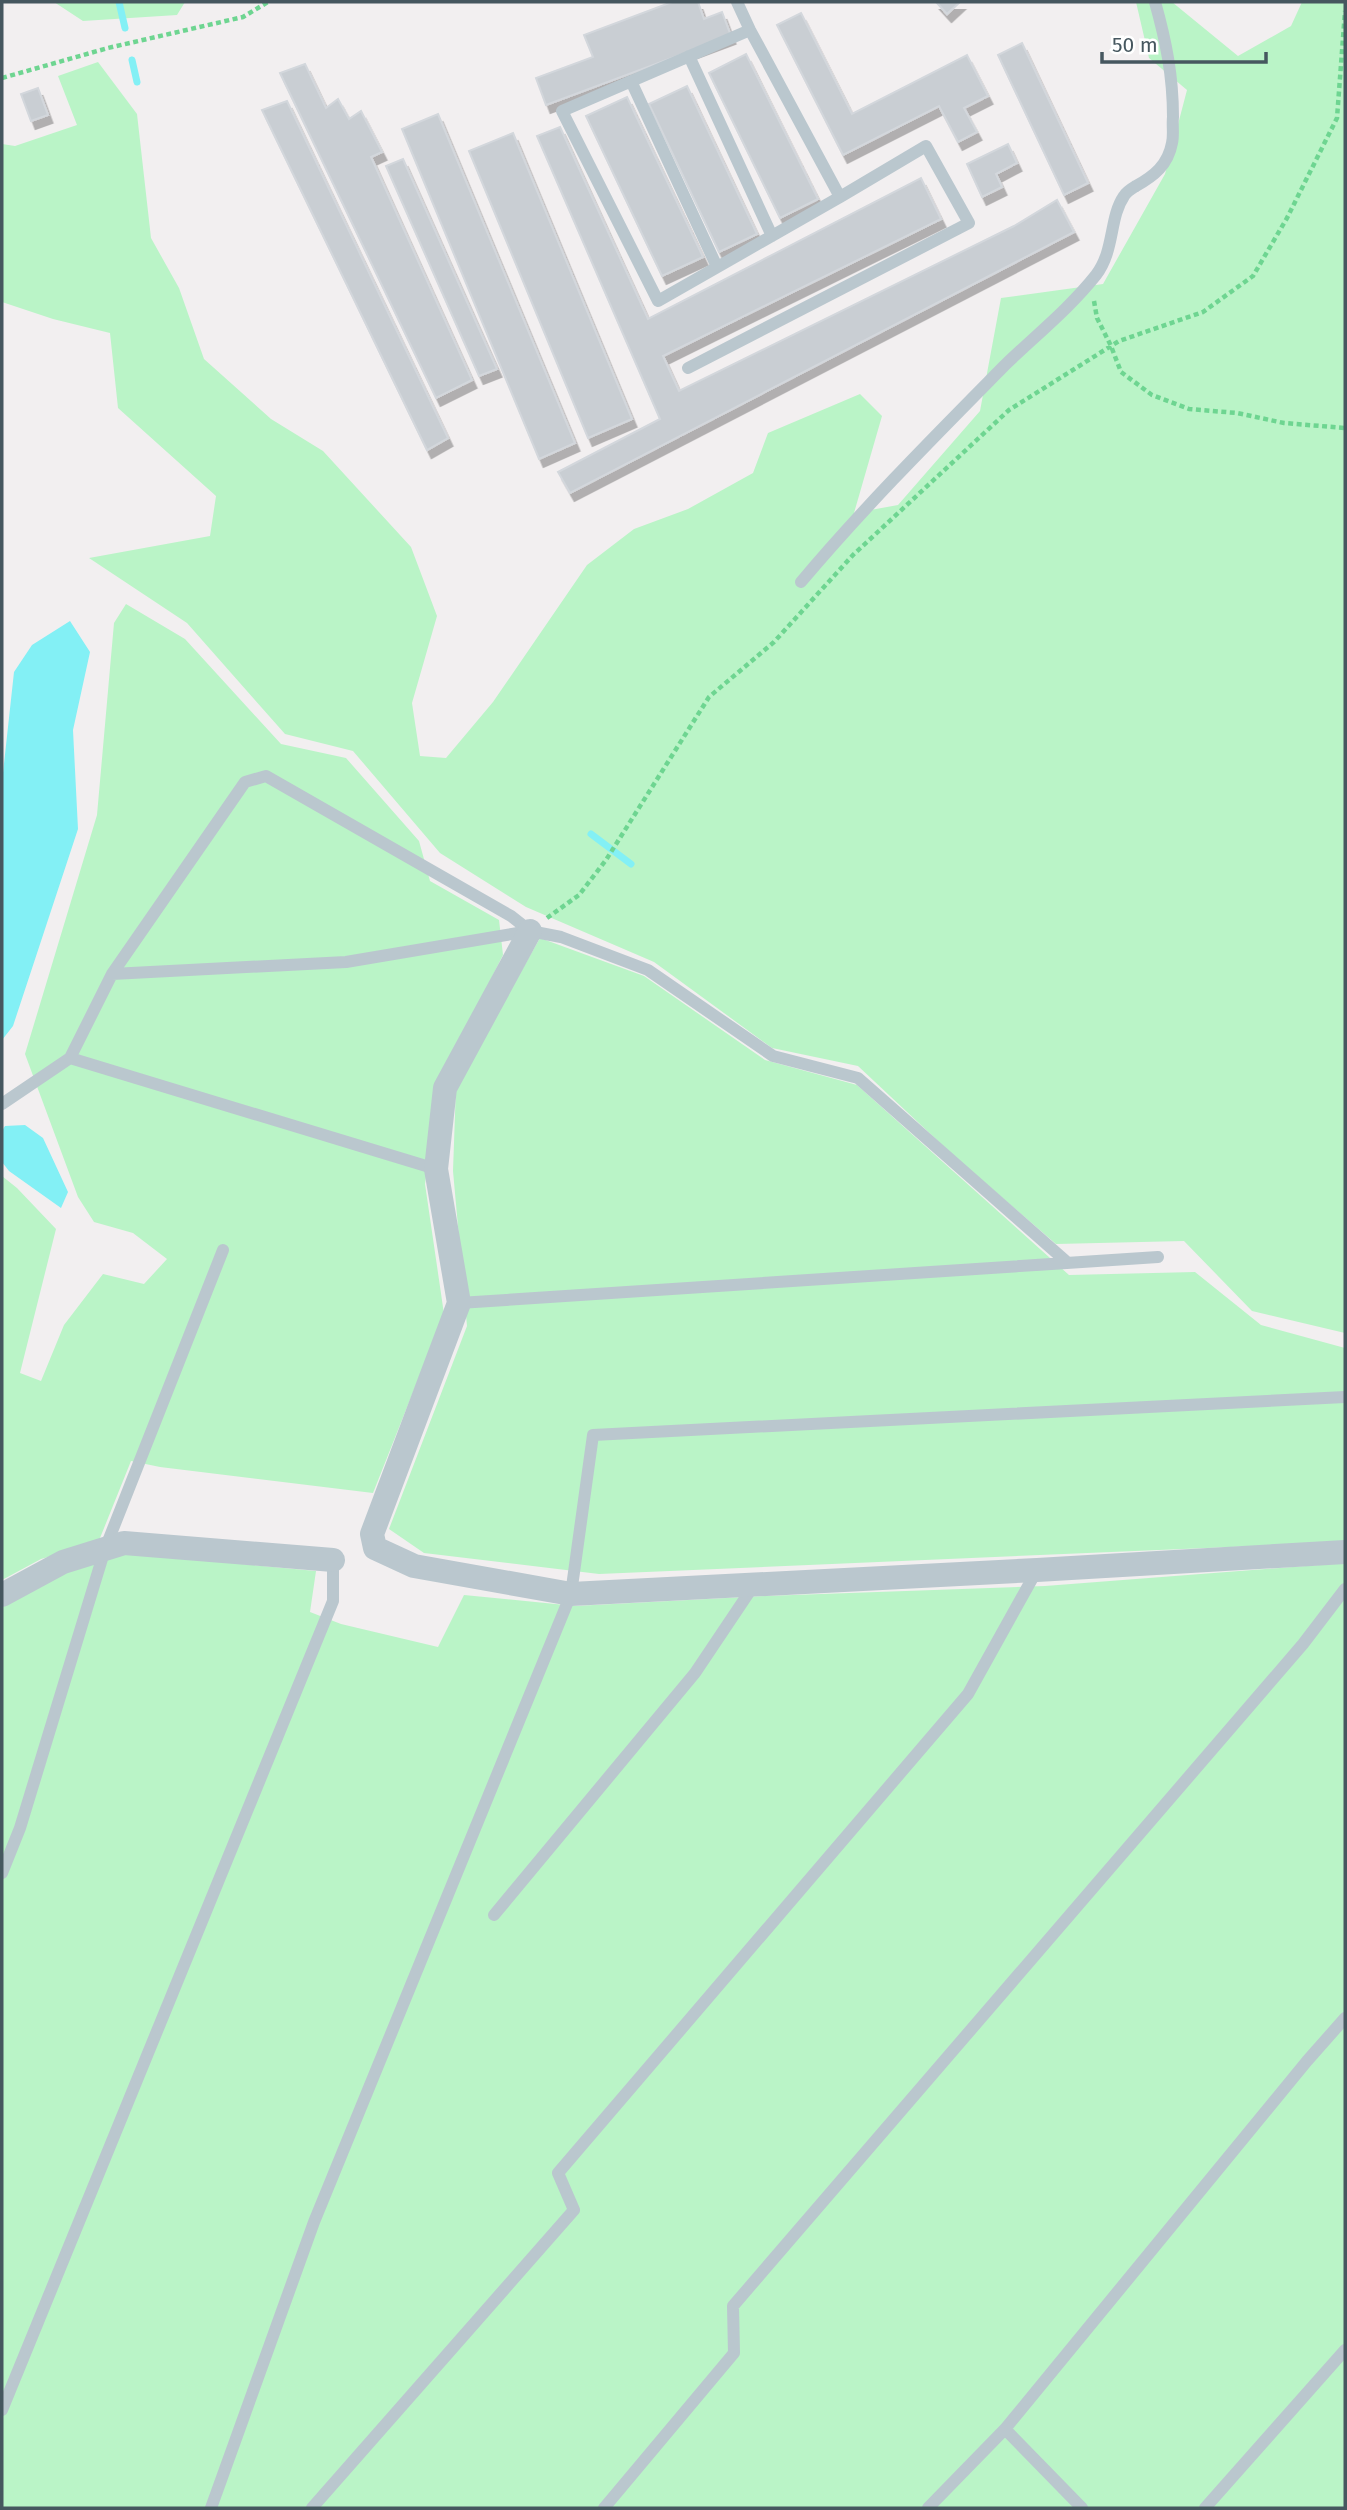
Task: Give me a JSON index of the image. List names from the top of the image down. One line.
{"scale_bar":"50 m"}
